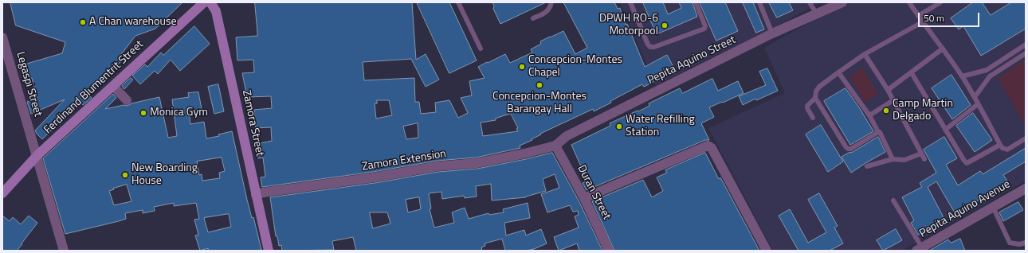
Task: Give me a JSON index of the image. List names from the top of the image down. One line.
{"streets":{"street":["Pepita Aquino Street","Legaspi Street","Ferdinand Blumentrit Street","Zamora Street","Zamora Extension","Duran Street","Pepita Aquino Avenue"]},"crossings":[["Pepita Aquino Street","Zamora Extension"],["Pepita Aquino Street","Duran Street"],["Legaspi Street","Ferdinand Blumentrit Street"],["Zamora Street","Zamora Extension"],["Zamora Extension","Duran Street"]],"places":["A Chan warehouse","DPWH RO-6 Motorpool","Concepcion-Montes Chapel","Concepcion-Montes Barangay Hall","Camp Martin Delgado","Monica Gym","Water Refilling Station","New Boarding House"],"scale_bar":"50 m"}
